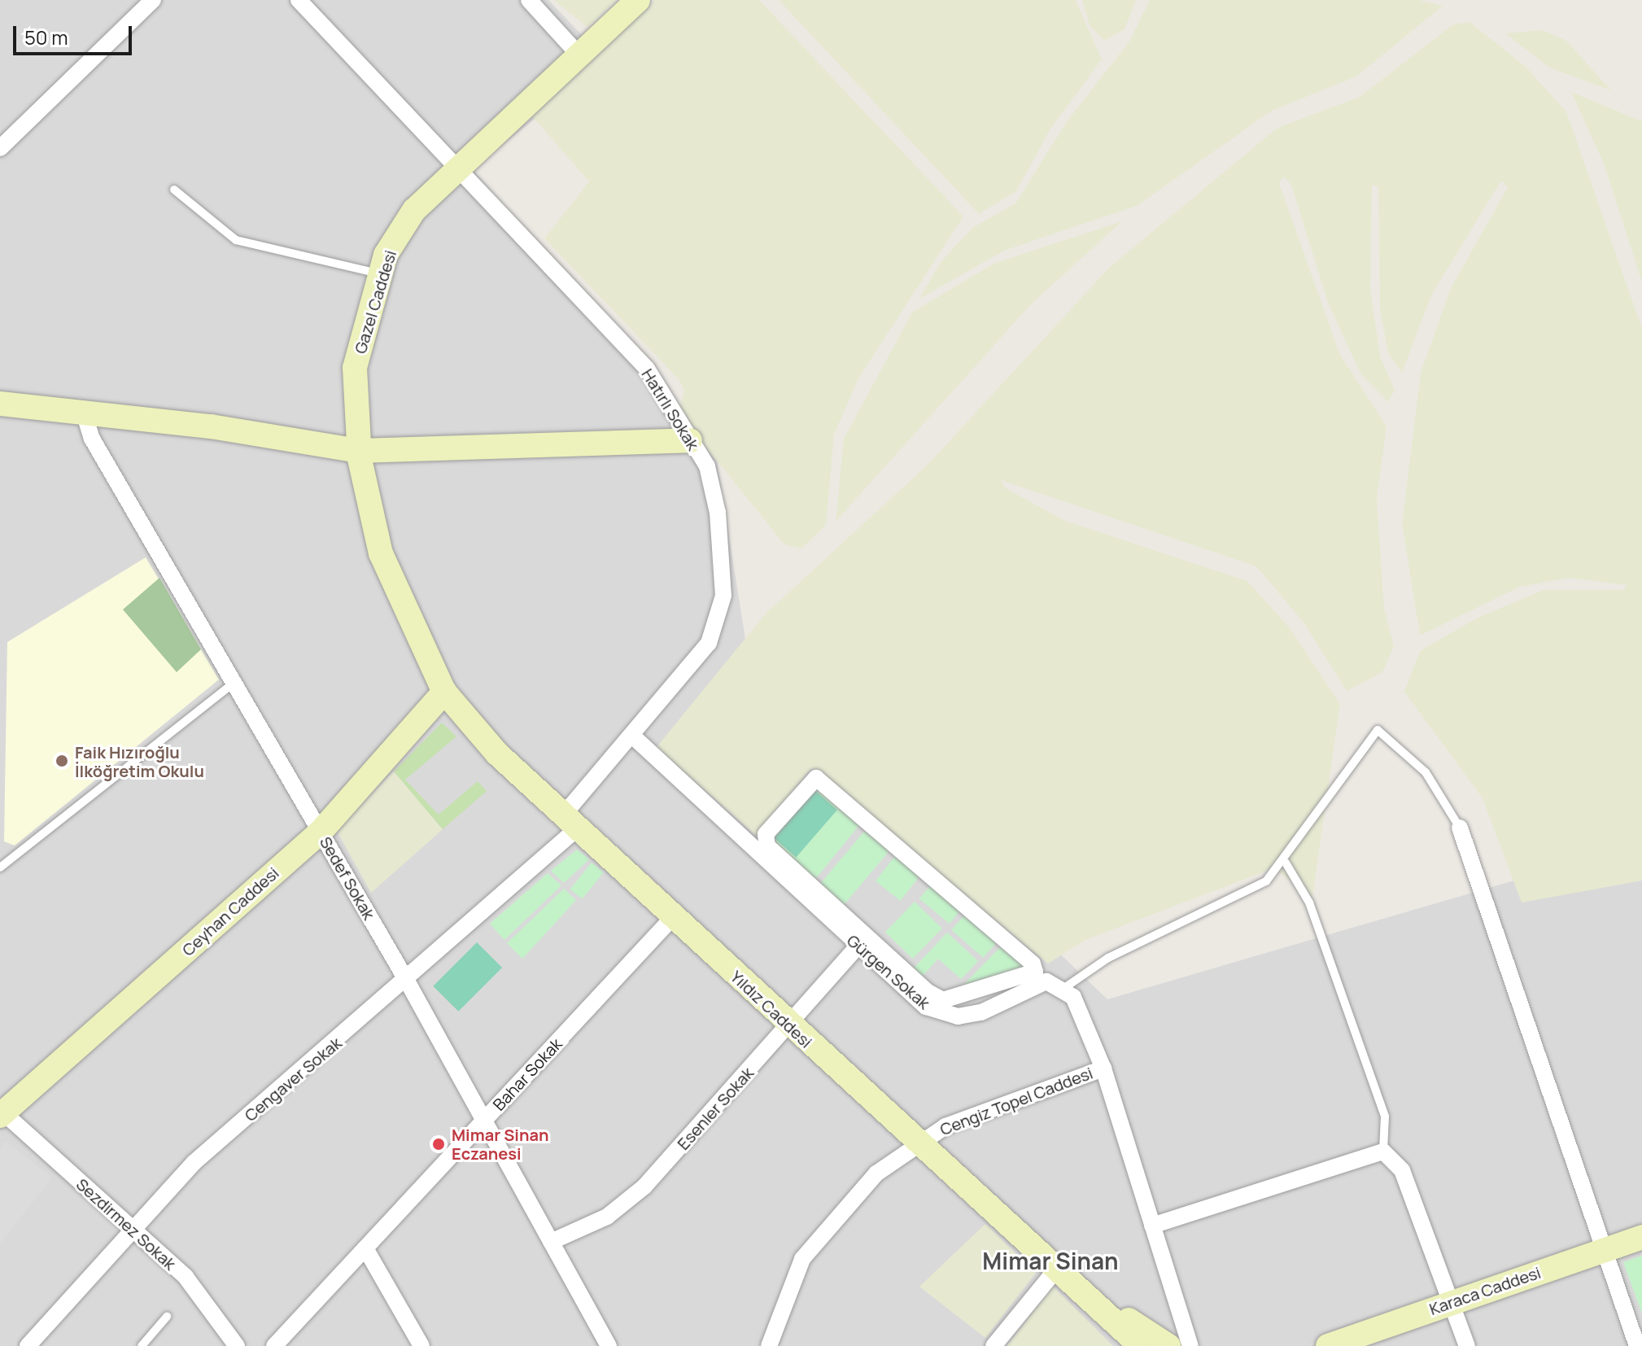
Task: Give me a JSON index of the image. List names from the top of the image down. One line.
{"streets":{"street":["Gazel Caddesi","Hatırlı Sokak","Sedef Sokak","Ceyhan Caddesi","Gürgen Sokak","Yıldız Caddesi","Bahar Sokak","Cengaver Sokak","Cengiz Topel Caddesi","Esenler Sokak","Sezdirmez Sokak","Karaca Caddesi"]},"crossings":[["Gazel Caddesi","Hatırlı Sokak"],["Gazel Caddesi","Ceyhan Caddesi"],["Gazel Caddesi","Yıldız Caddesi"],["Hatırlı Sokak","Gürgen Sokak"],["Hatırlı Sokak","Yıldız Caddesi"],["Hatırlı Sokak","Cengaver Sokak"],["Sedef Sokak","Ceyhan Caddesi"],["Sedef Sokak","Bahar Sokak"],["Sedef Sokak","Cengaver Sokak"],["Sedef Sokak","Esenler Sokak"],["Ceyhan Caddesi","Yıldız Caddesi"],["Ceyhan Caddesi","Sezdirmez Sokak"],["Gürgen Sokak","Esenler Sokak"],["Yıldız Caddesi","Bahar Sokak"],["Yıldız Caddesi","Cengaver Sokak"],["Yıldız Caddesi","Cengiz Topel Caddesi"],["Yıldız Caddesi","Esenler Sokak"],["Cengaver Sokak","Sezdirmez Sokak"]],"districts":["Mimar Sinan"],"places":["Faik Hızıroğlu İlköğretim Okulu","Mimar Sinan Eczanesi"],"scale_bar":"50 m"}
